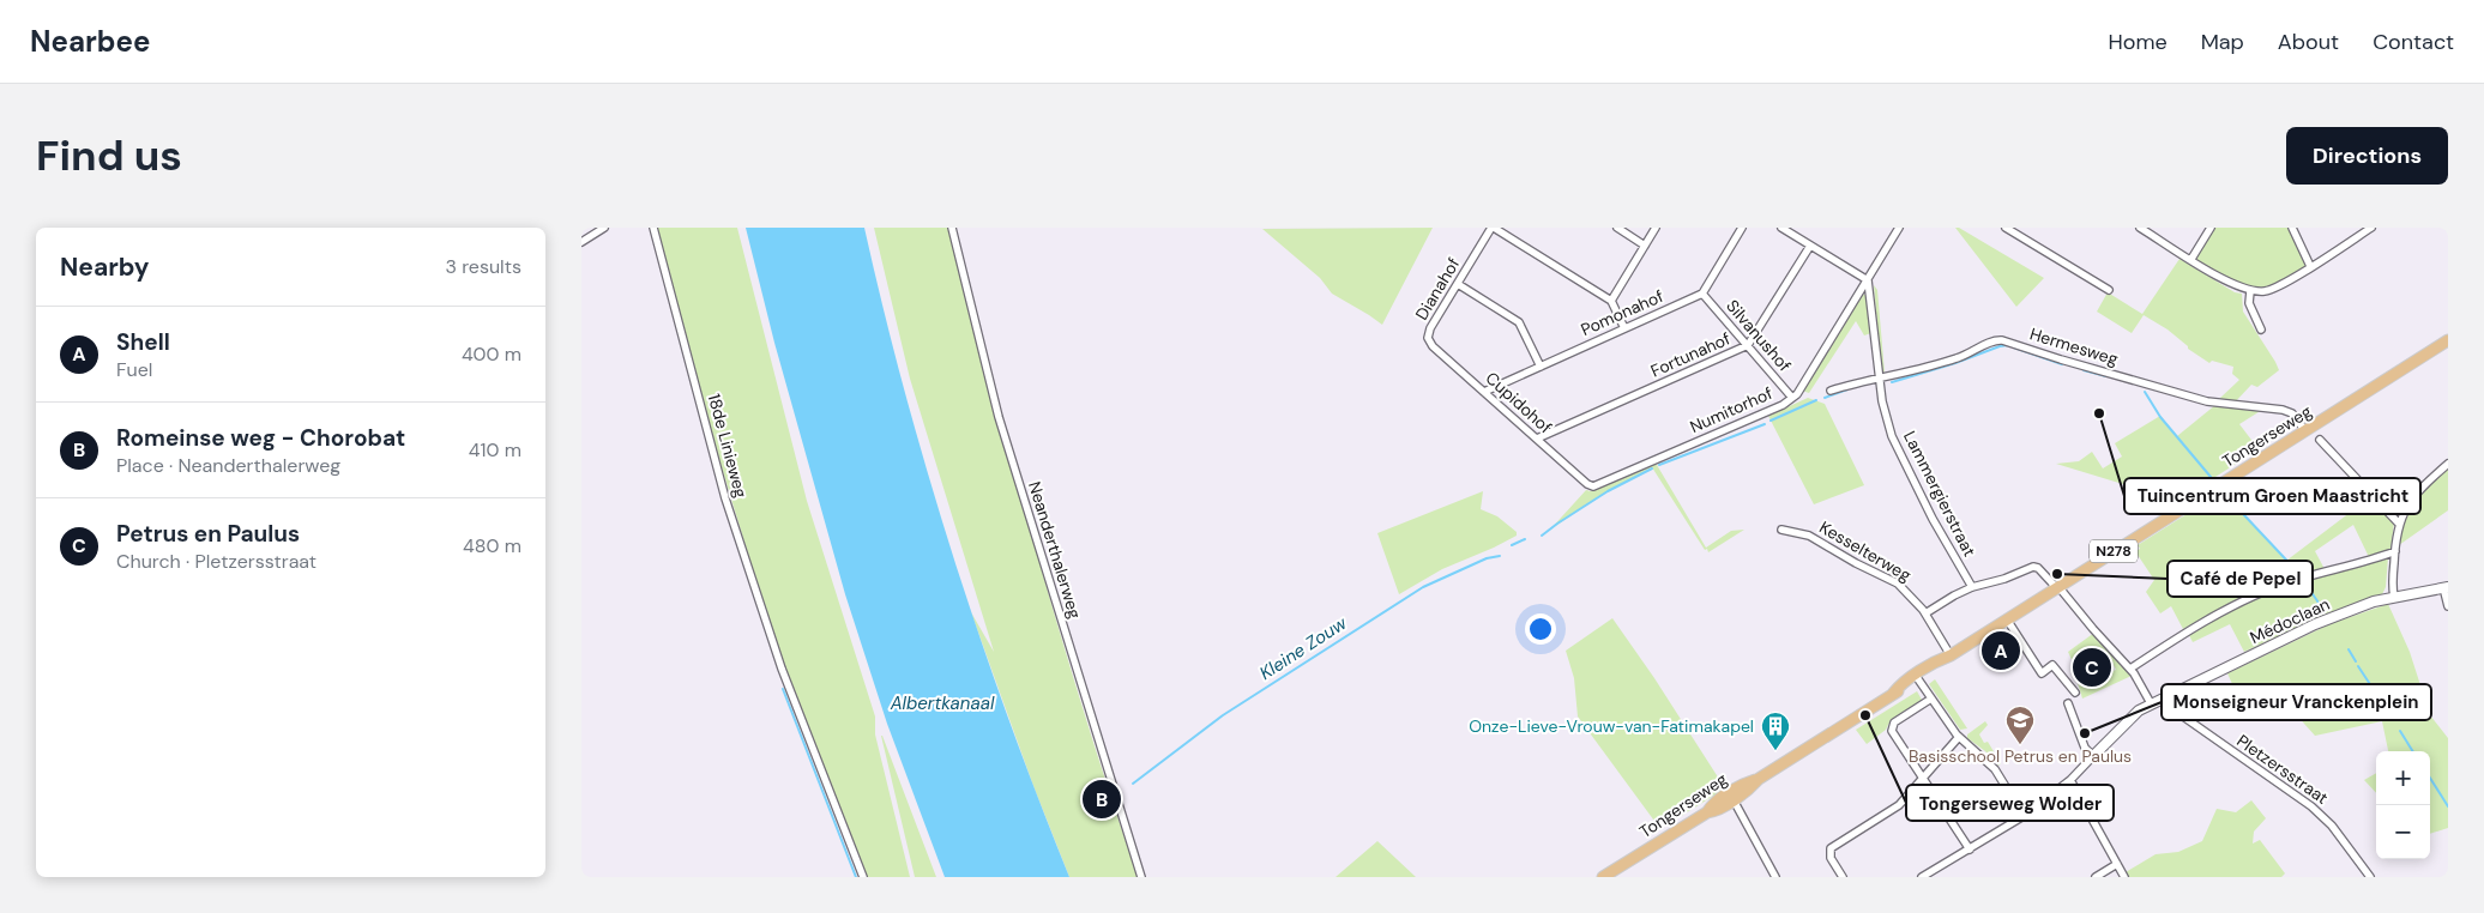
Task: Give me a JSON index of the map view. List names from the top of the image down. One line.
{"streets":{"main road":["Tongerseweg","N278"],"street":["Dianahof","Pomonahof","Silvanushof","Hermesweg","Fortunahof","Cupidohof","Numitorhof","18de Linieweg","Lammergierstraat","Neanderthalerweg","Kesselterweg","Médoclaan","Pletzersstraat"]},"crossings":[["Dianahof","Cupidohof"],["Pomonahof","Silvanushof"],["Pomonahof","Cupidohof"],["Silvanushof","Fortunahof"],["Silvanushof","Numitorhof"],["Hermesweg","Tongerseweg"],["Hermesweg","Lammergierstraat"],["Fortunahof","Cupidohof"],["Cupidohof","Numitorhof"],["Numitorhof","Lammergierstraat"],["Tongerseweg","Kesselterweg"],["Médoclaan","Pletzersstraat"]],"water":["Kleine Zouw","Albertkanaal"],"places":{"other":["Tuincentrum Groen Maastricht","Café de Pepel","Tongerseweg Wolder","Monseigneur Vranckenplein"],"school or university":["Basisschool Petrus en Paulus"],"building":["Onze-Lieve-Vrouw-van-Fatimakapel"]},"page":{"header":"Nearbee","nav":["Home","Map","About","Contact"],"buttons":"Directions","title":"Find us","heading":["Nearby","3 results"],"list":[{"mark":"A","name":"Shell","note":"Fuel","value":"400 m"},{"mark":"B","name":"Romeinse weg - Chorobat","note":"Place · Neanderthalerweg","value":"410 m"},{"mark":"C","name":"Petrus en Paulus","note":"Church · Pletzersstraat","value":"480 m"}],"pins":["A","C","B"],"map_buttons":["+","−"]}}
